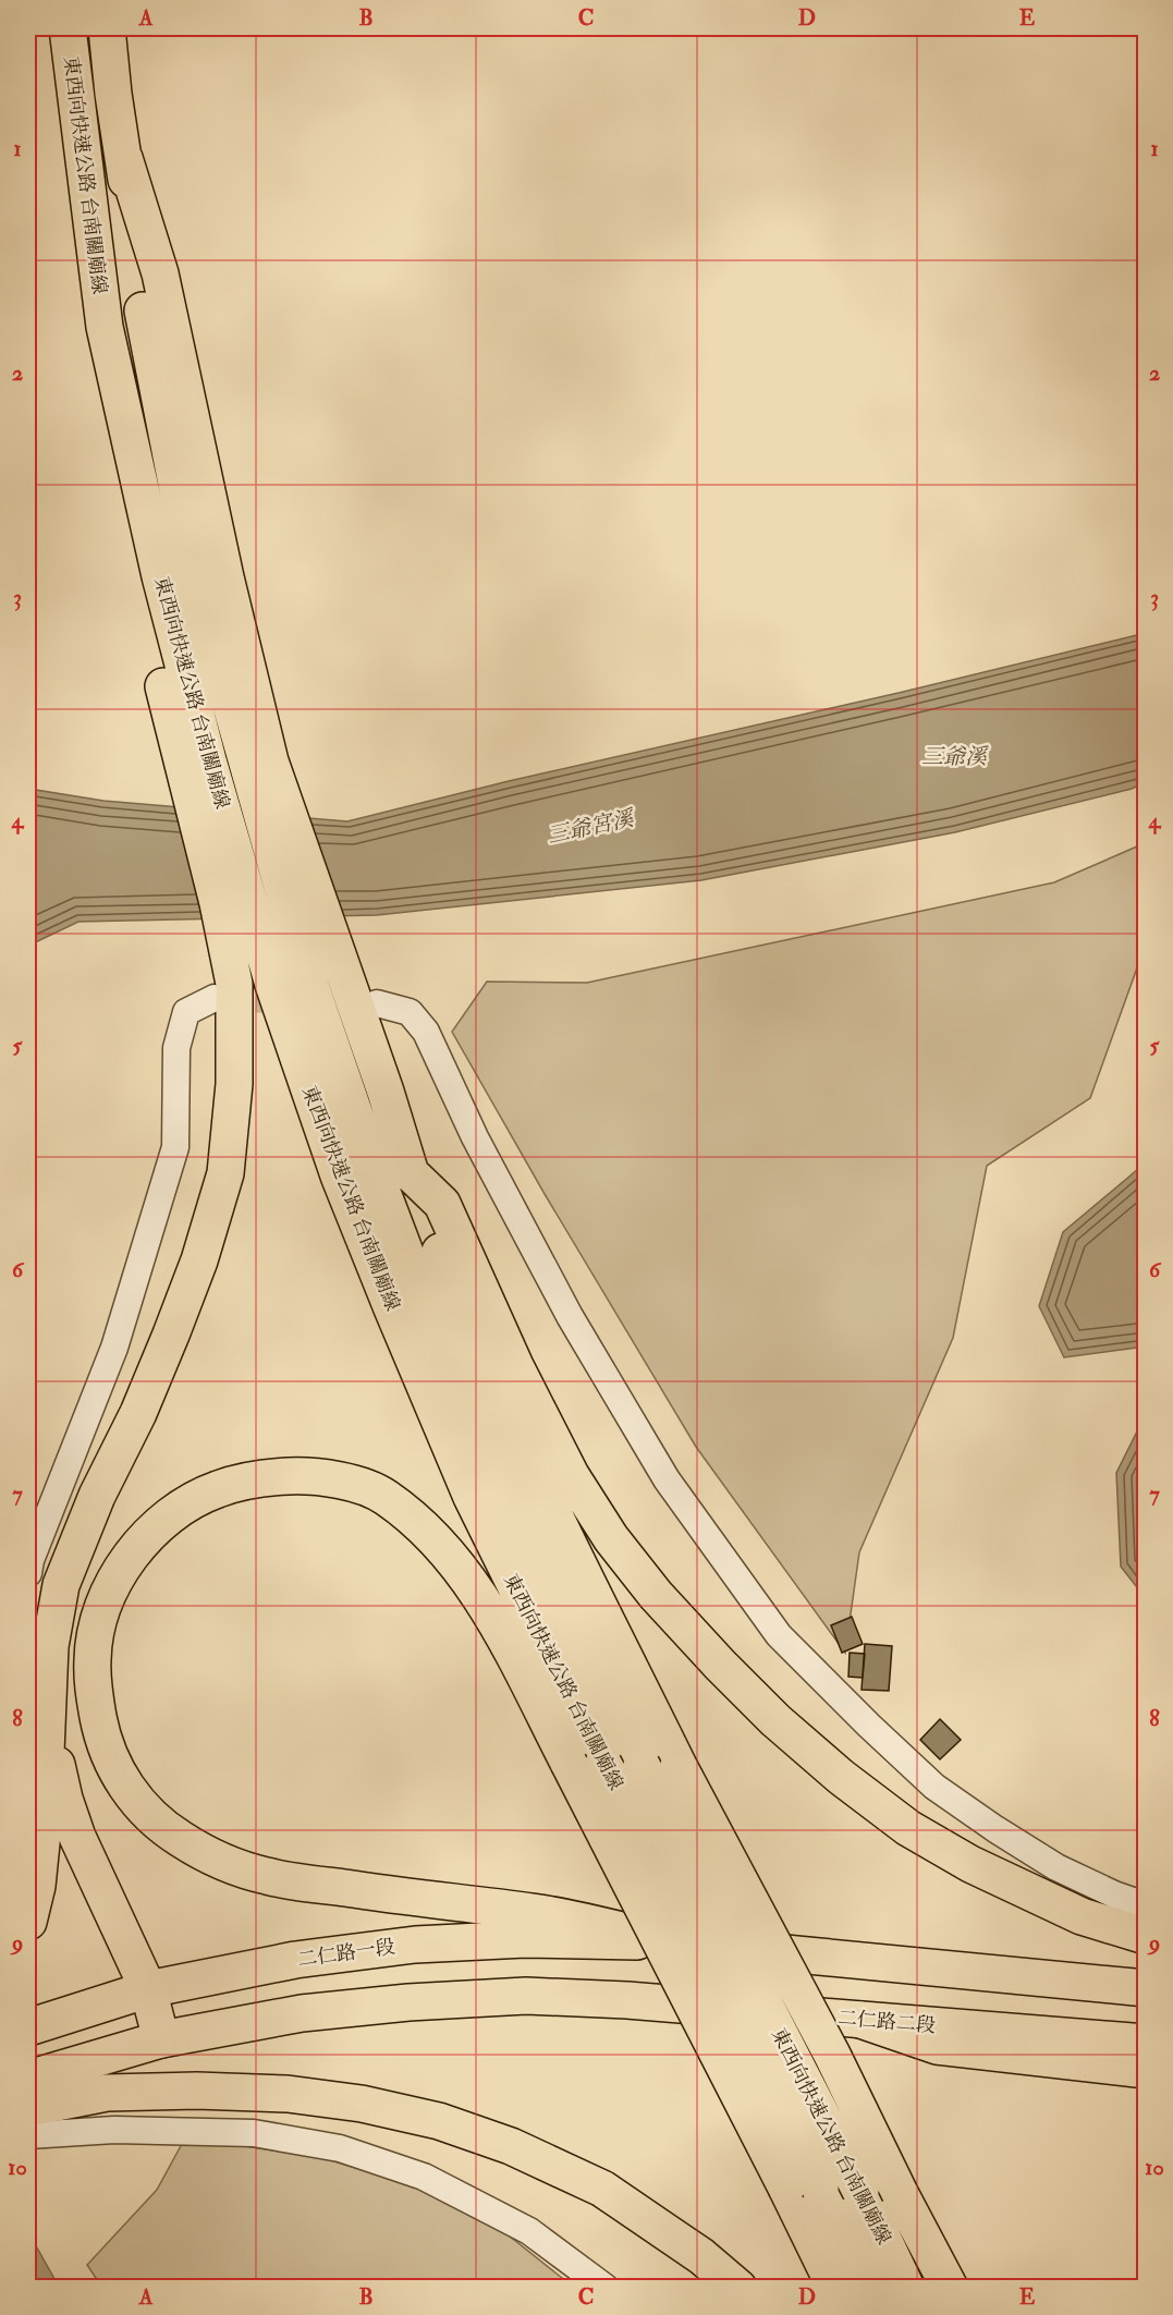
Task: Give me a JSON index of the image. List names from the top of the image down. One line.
{"streets":{"main road":["東西向快速公路 台南關廟線","二仁路一段","二仁路二段"]},"water":["三爺溪","三爺宮溪"],"grid":{"columns":["A","B","C","D","E"],"rows":["1","2","3","4","5","6","7","8","9","10"]}}
